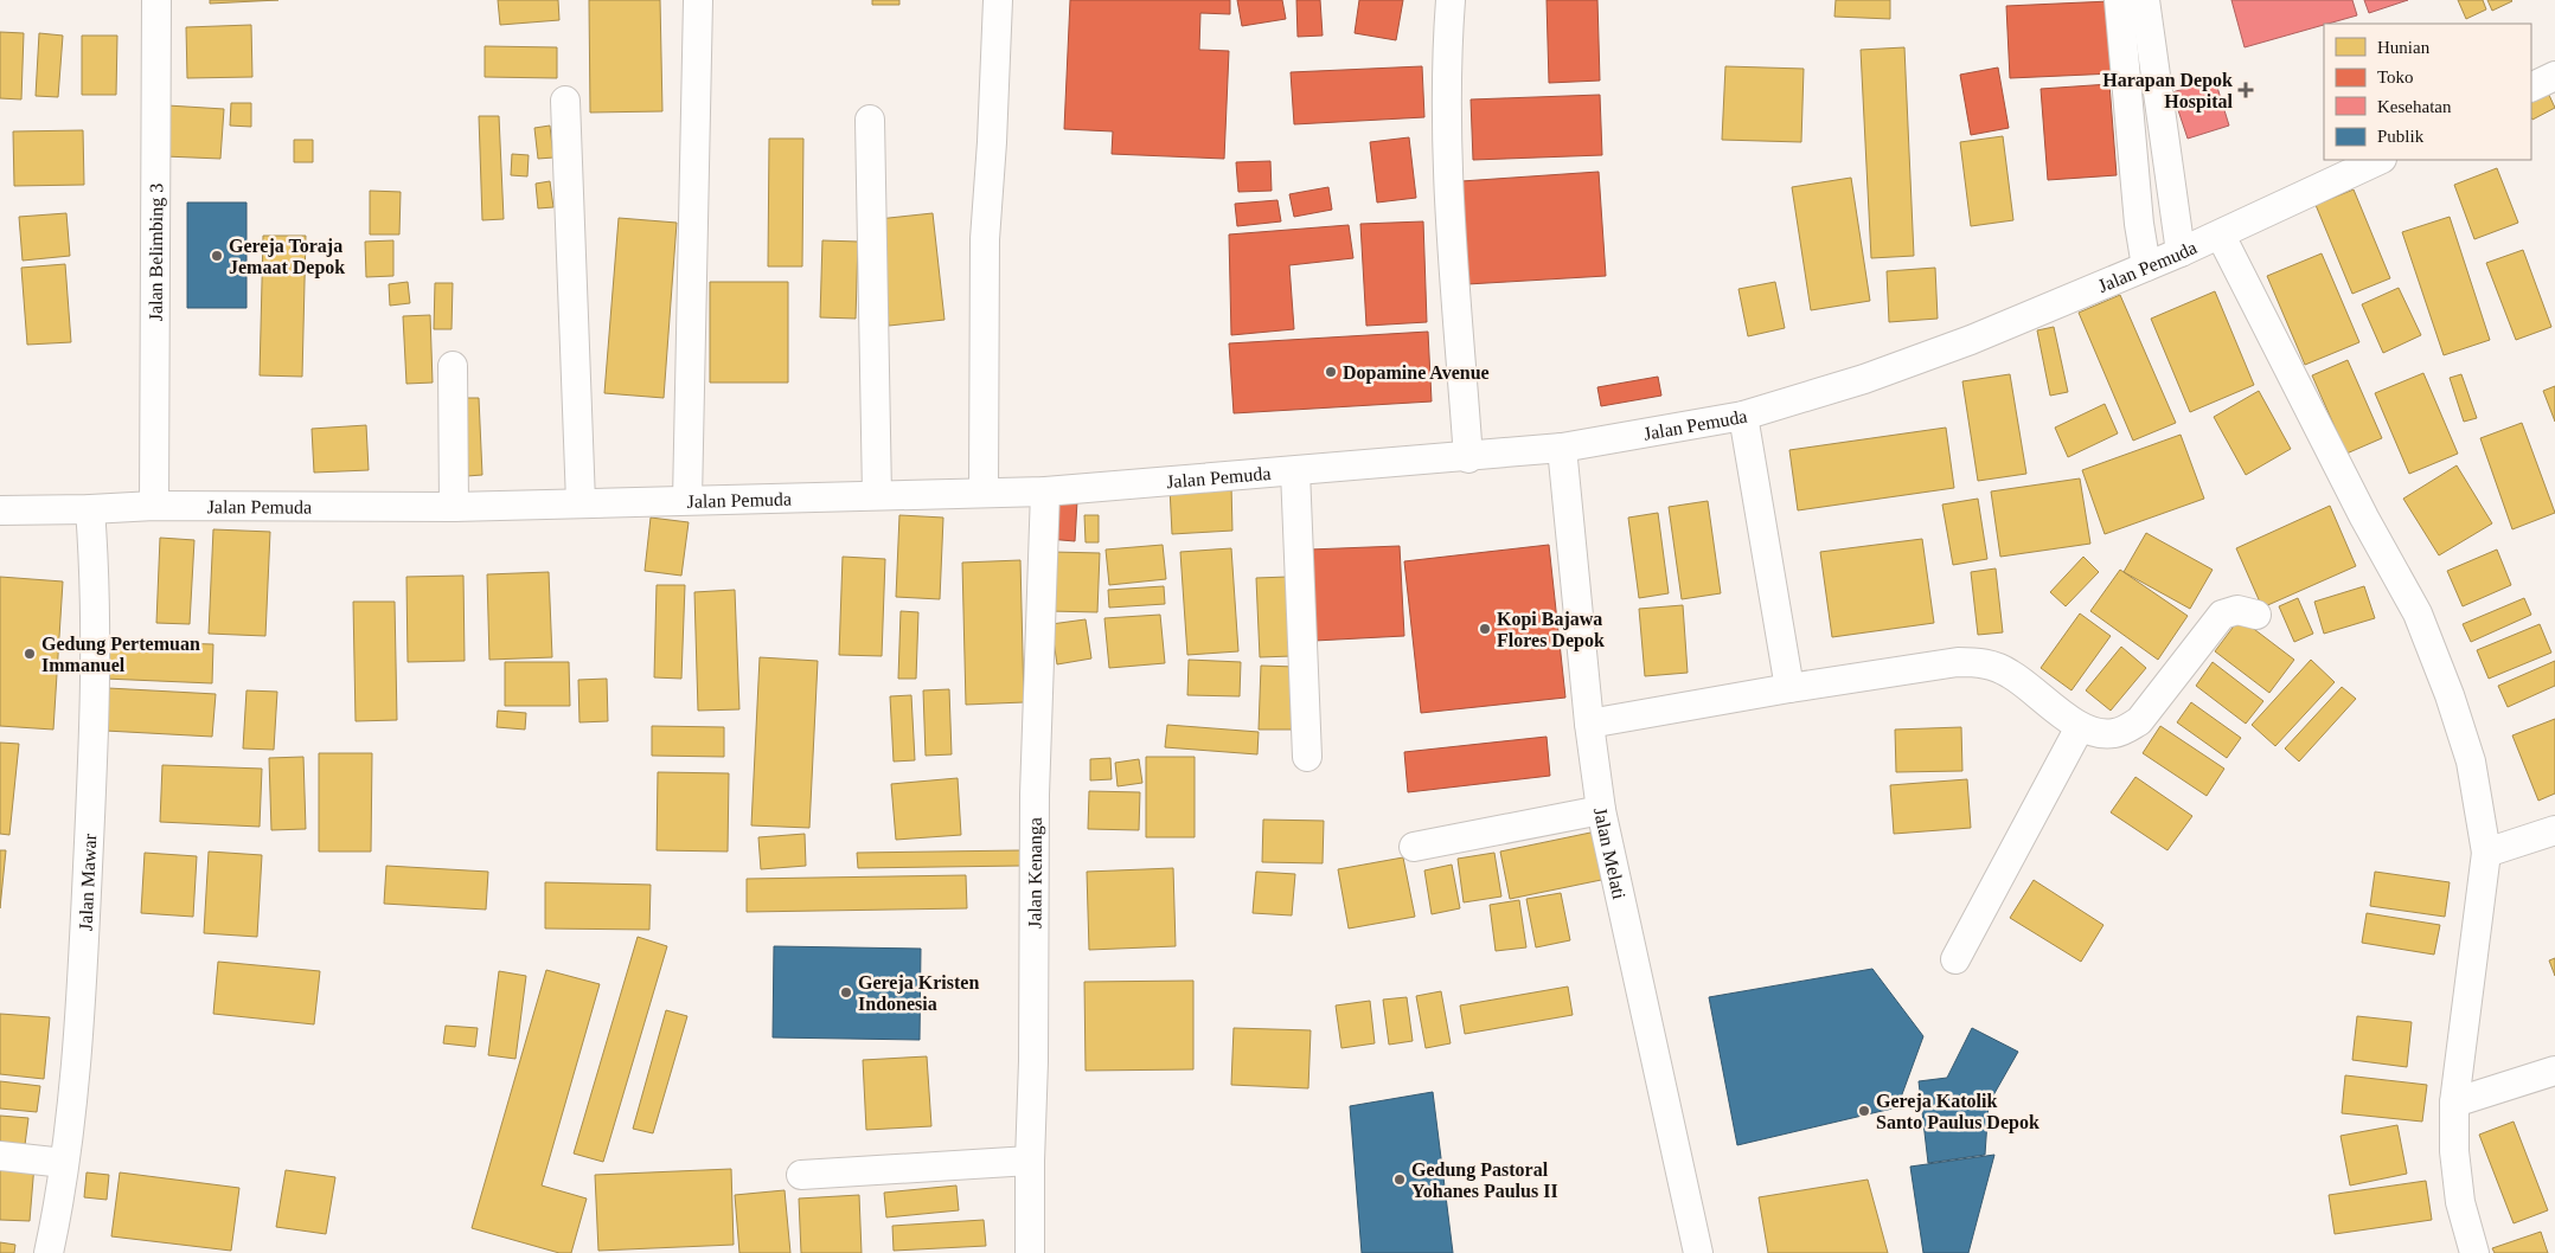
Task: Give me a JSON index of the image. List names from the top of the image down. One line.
{"streets":{"street":["Jalan Belimbing 3","Jalan Pemuda","Jalan Melati","Jalan Kenanga","Jalan Mawar"]},"crossings":[["Jalan Belimbing 3","Jalan Pemuda"],["Jalan Pemuda","Jalan Melati"],["Jalan Pemuda","Jalan Kenanga"],["Jalan Pemuda","Jalan Mawar"]],"places":{"health":["Harapan Depok Hospital"],"other":["Gereja Toraja Jemaat Depok","Dopamine Avenue","Kopi Bajawa Flores Depok","Gedung Pertemuan Immanuel","Gereja Kristen Indonesia","Gereja Katolik Santo Paulus Depok","Gedung Pastoral Yohanes Paulus II"]},"legend":["Hunian","Toko","Kesehatan","Publik"]}
